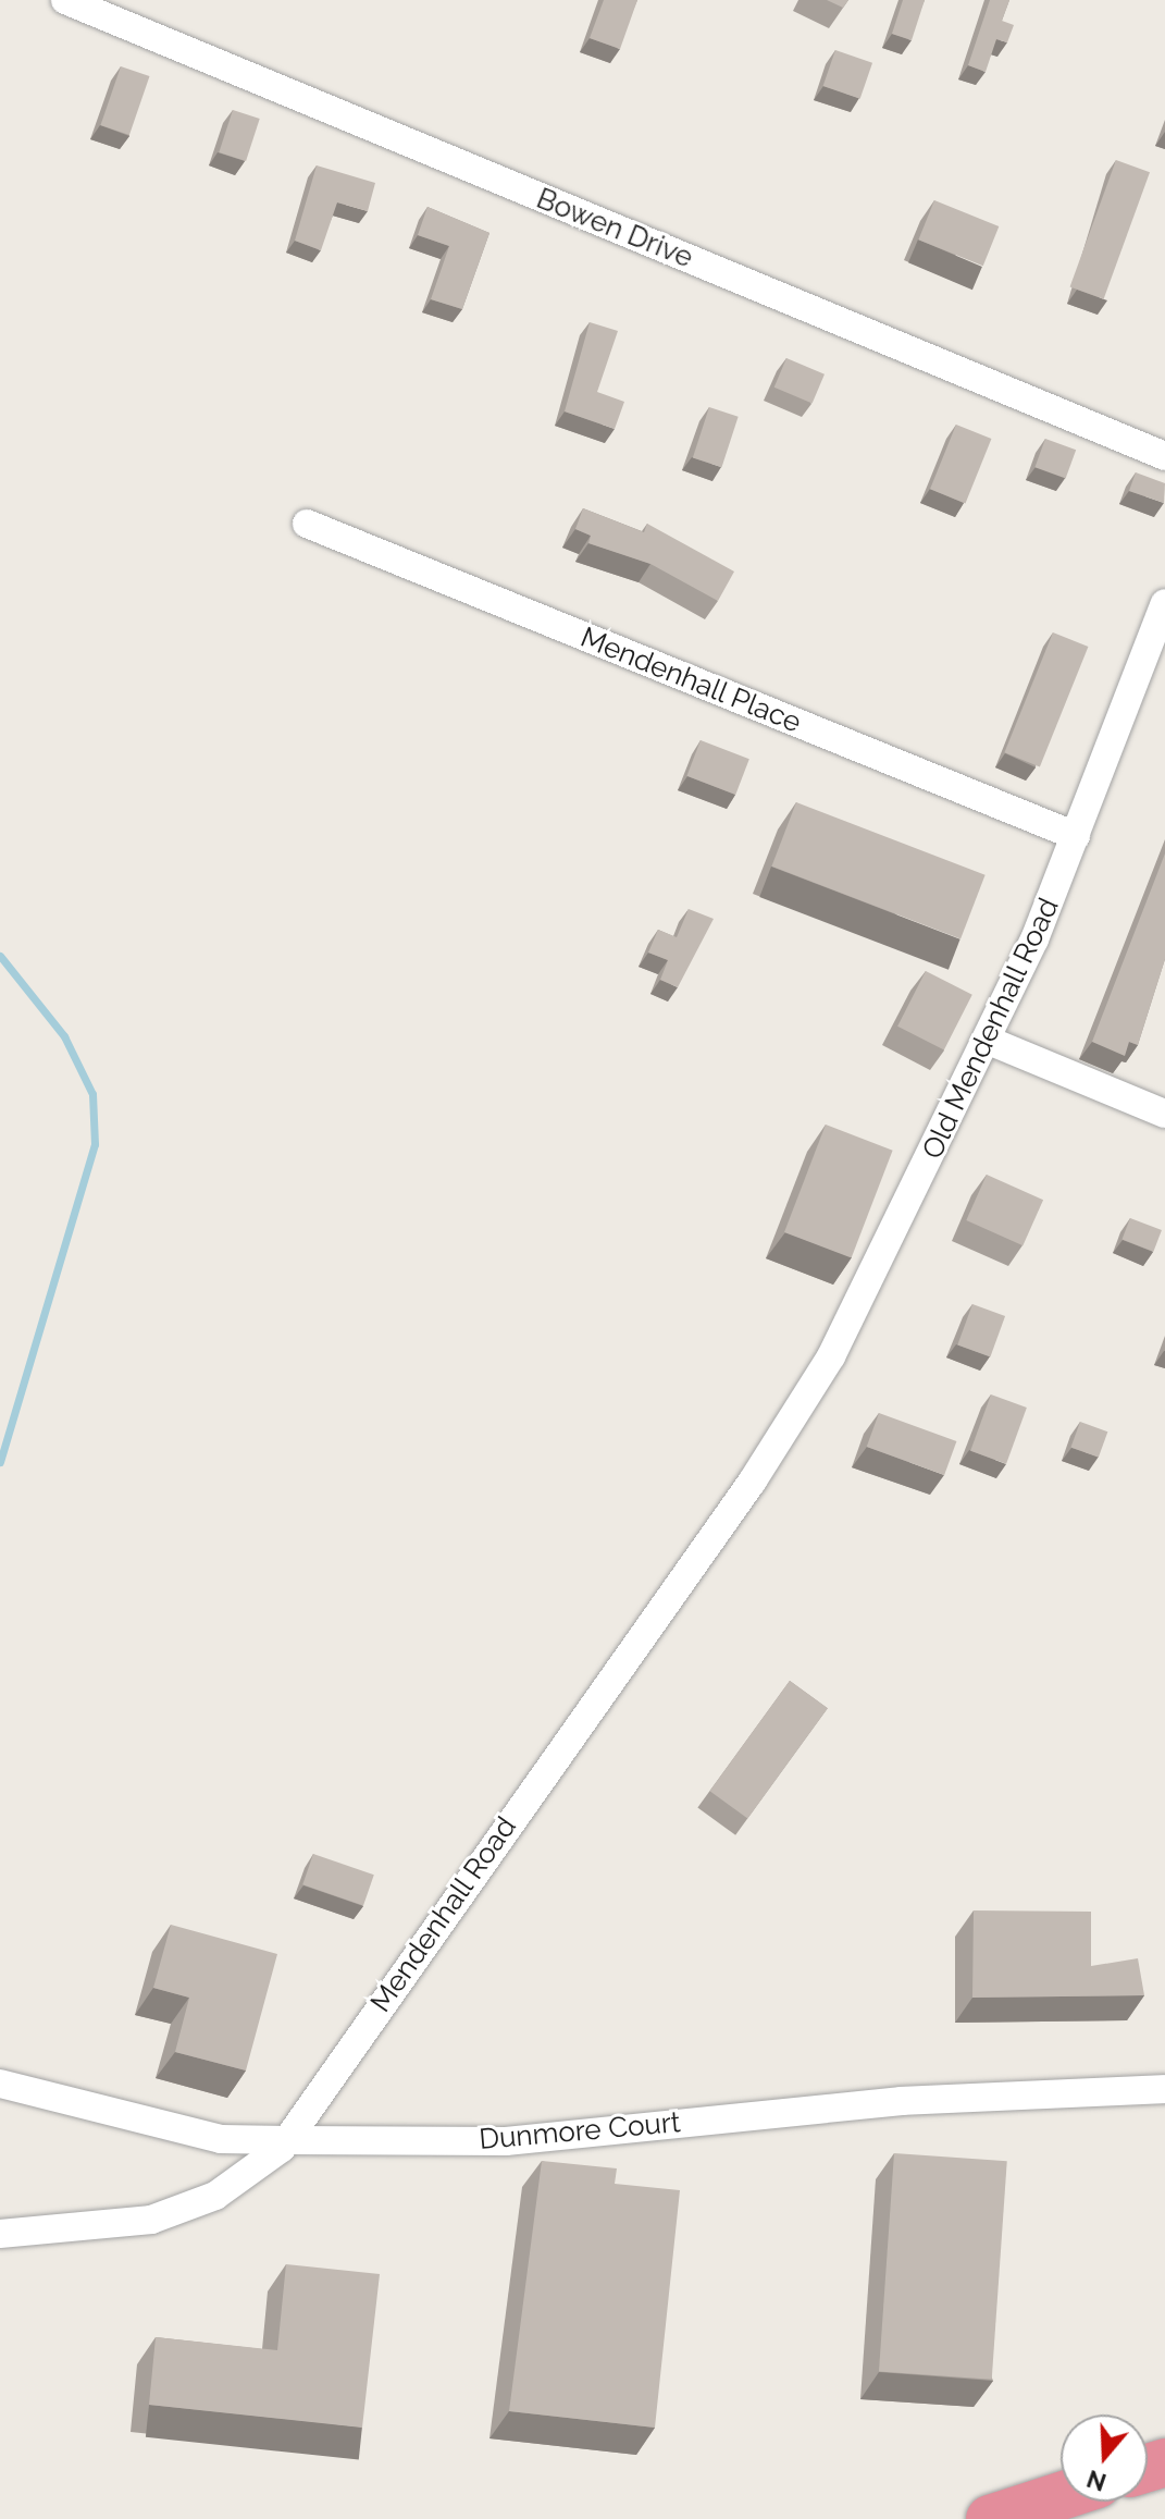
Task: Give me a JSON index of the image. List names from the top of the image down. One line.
{"streets":{"street":["Bowen Drive","Mendenhall Place","Old Mendenhall Road","Mendenhall Road","Dunmore Court"]},"crossings":[["Mendenhall Place","Old Mendenhall Road"],["Old Mendenhall Road","Mendenhall Road"],["Mendenhall Road","Dunmore Court"]],"north":"bottom"}
